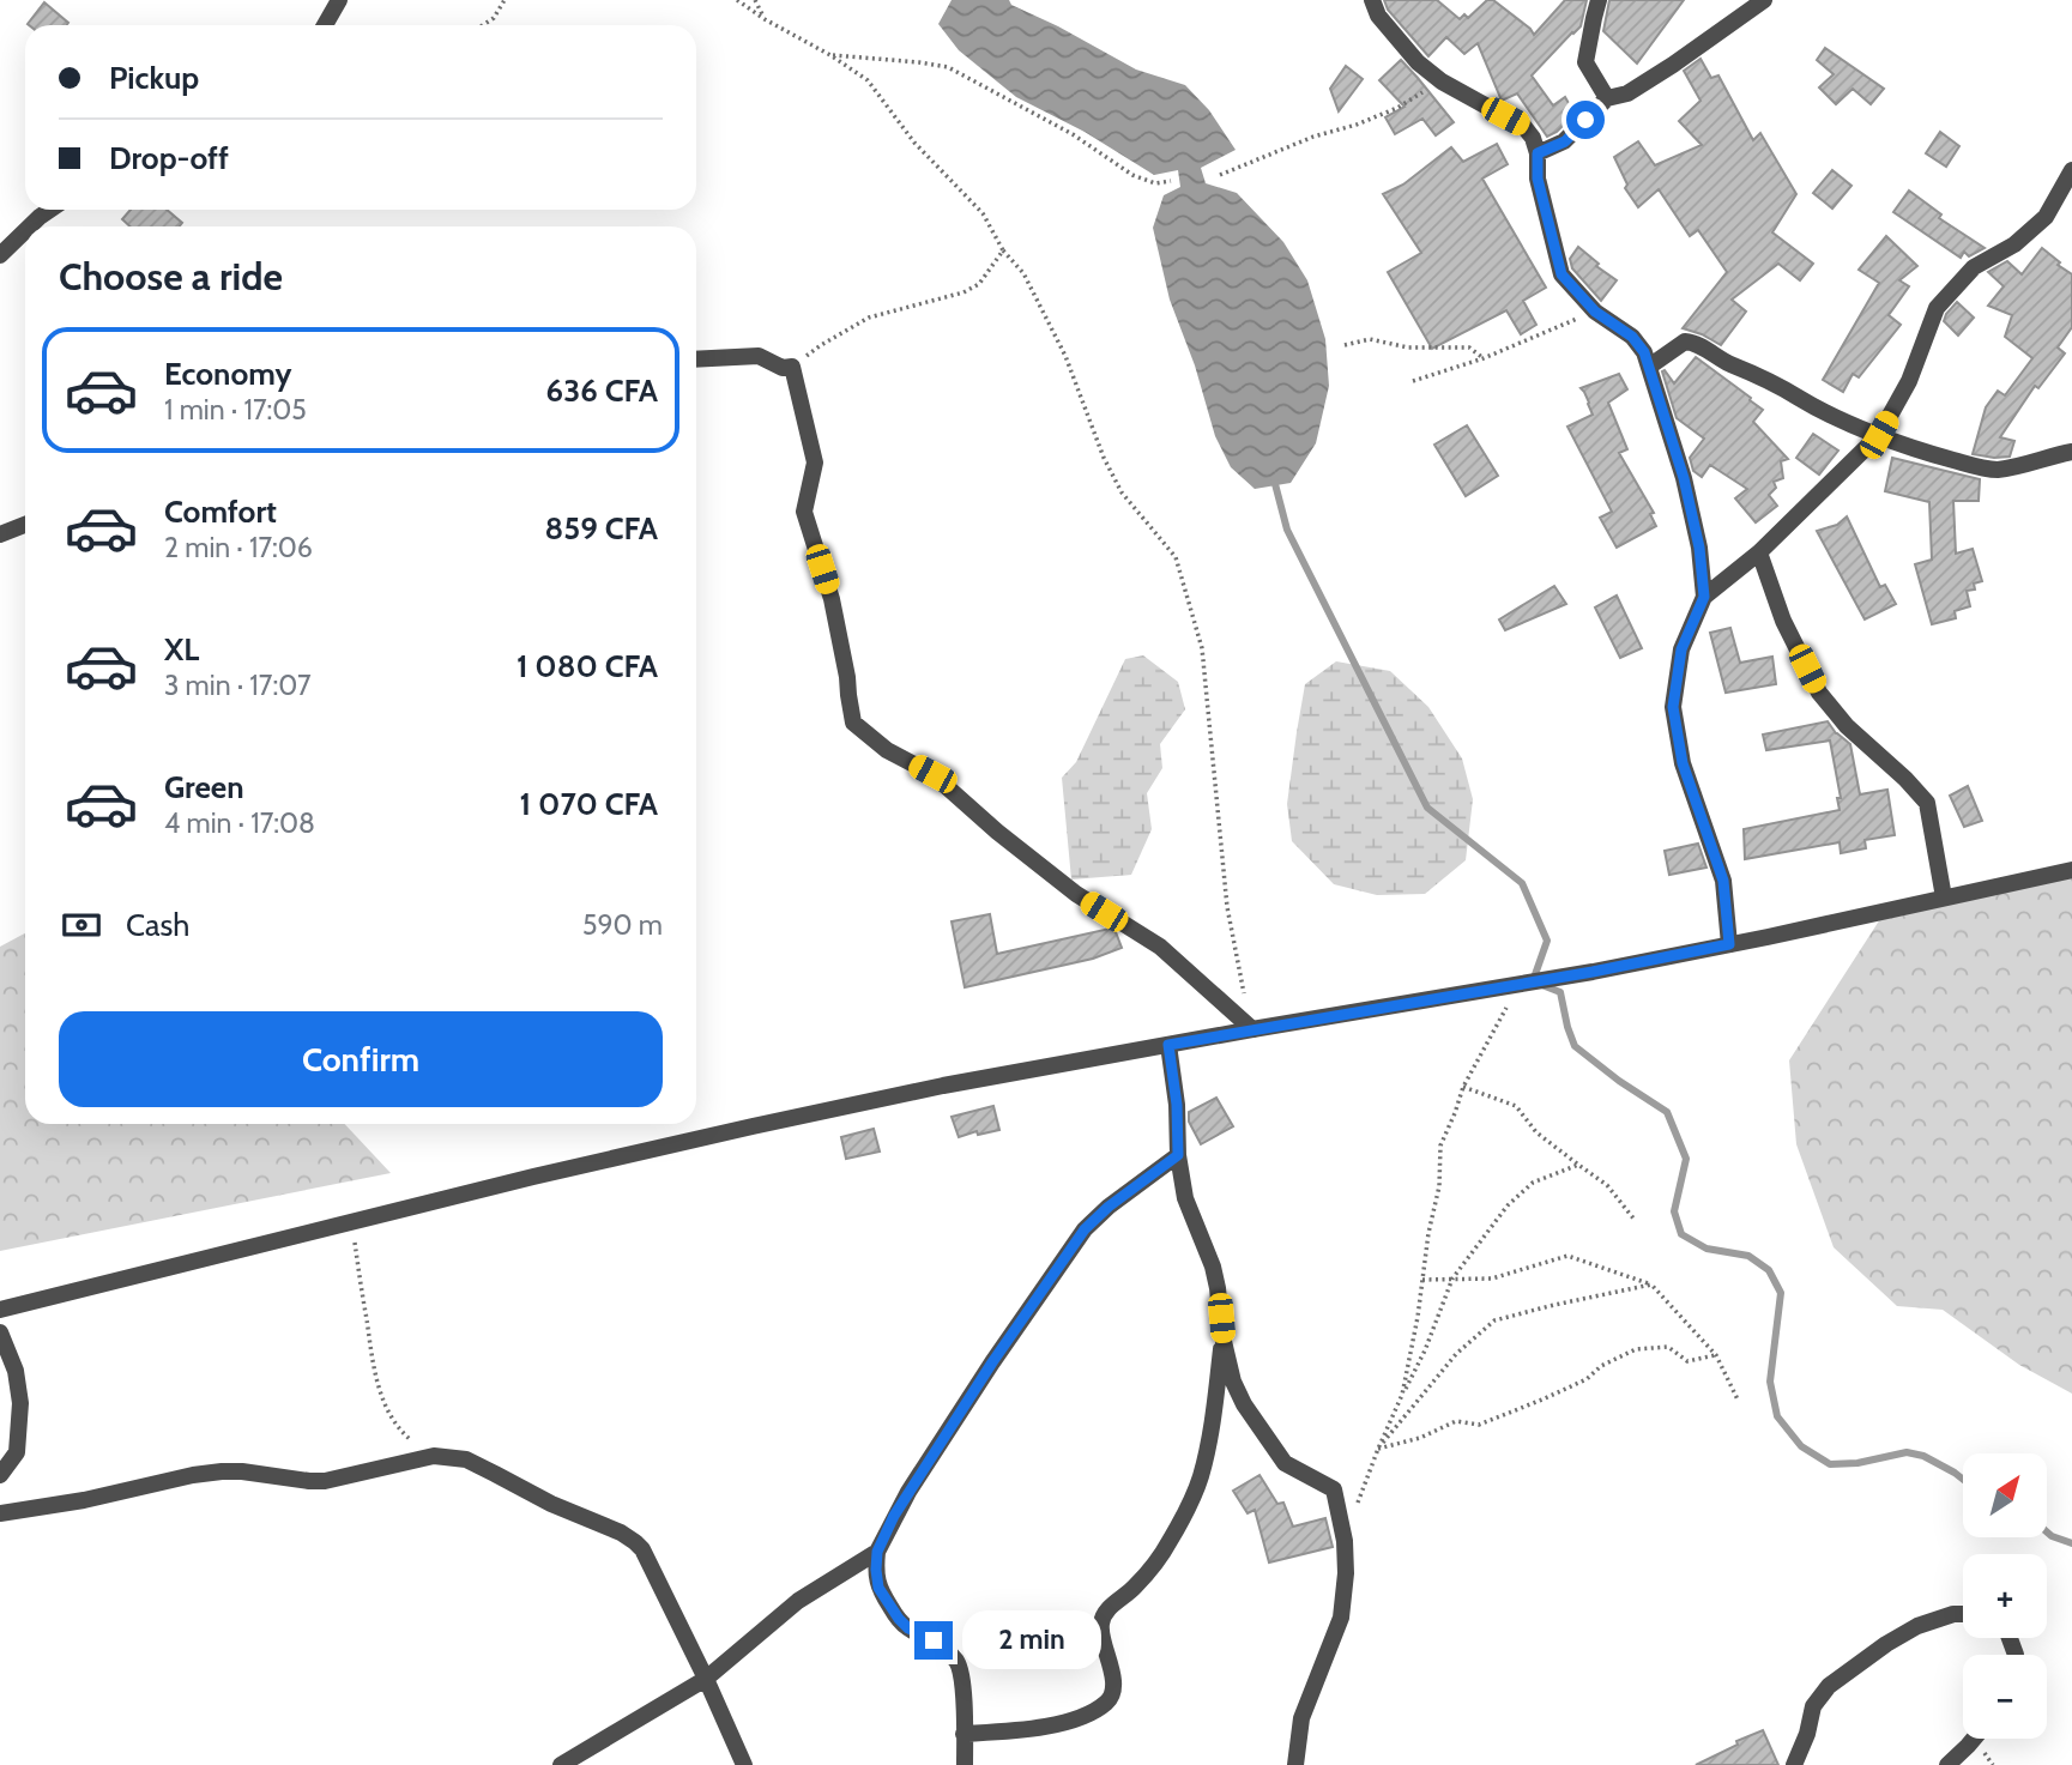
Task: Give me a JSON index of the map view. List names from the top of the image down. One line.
{"north":"top right","page":{"banner":["Pickup","Drop-off"],"heading":"Choose a ride","list":[{"name":"Economy","note":"1 min · 17:05","value":"636 CFA"},{"name":"Comfort","note":"2 min · 17:06","value":"859 CFA"},{"name":"XL","note":"3 min · 17:07","value":"1 080 CFA"},{"name":"Green","note":"4 min · 17:08","value":"1 070 CFA"}],"pay":["Cash","590 m"],"buttons":"Confirm","map_buttons":["+","−"],"bubble":"2 min"}}
